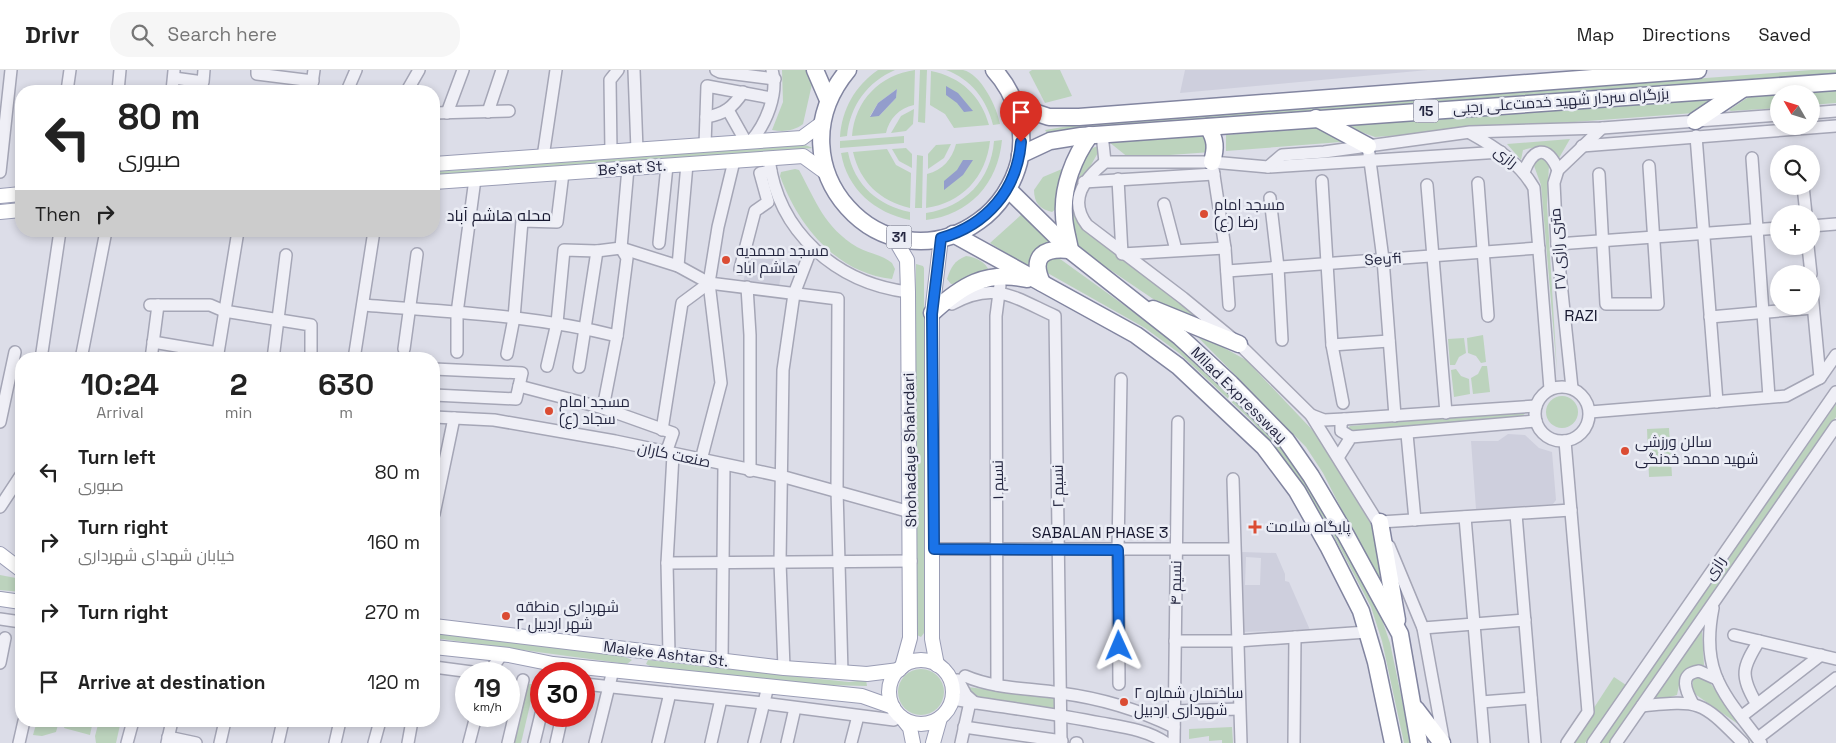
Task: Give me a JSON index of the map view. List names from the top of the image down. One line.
{"streets":{"highway":["بزرگراه سردار شهید خدمت‌علی رجبی","15","31","Milad Expressway"],"main road":["Be'sat St.","Shohadaye Shahrdari","Maleke Ashtar St."],"street":["رازی","۲۷ متری رازی","Seyfi","صنعت کاران","نسیم ۱","نسیم ۲","نسیم ۴"]},"crossings":[["بزرگراه سردار شهید خدمت‌علی رجبی","31"],["رازی","۲۷ متری رازی"],["Be'sat St.","31"],["31","Milad Expressway"],["31","Shohadaye Shahrdari"],["۲۷ متری رازی","Seyfi"],["Shohadaye Shahrdari","صنعت کاران"],["Shohadaye Shahrdari","Maleke Ashtar St."],["نسیم ۱","نسیم ۲"]],"districts":["محله هاشم آباد","RAZI","SABALAN PHASE 3"],"places":{"other":["مسجد امام رضا (ع)","مسجد محمدیه هاشم اباد","مسجد امام سجاد (ع)","سالن ورزشی شهید محمد خدنگی","شهرداری منطقه ۲ شهر اردبیل","ساختمان شماره ۲ شهرداری اردبیل"],"health":["پایگاه سلامت"]},"north":"top left","page":{"header":"Drivr","search":"Search here","nav":["Map","Directions","Saved"],"map_buttons":["+","−"],"turn":["80 m","صبوری"],"then":"Then","eta":["10:24","Arrival","2","min","630","m"],"list":[{"name":"Turn left","note":"صبوری","value":"80 m"},{"name":"Turn right","note":"خیابان شهدای شهرداری","value":"160 m"},{"name":"Turn right","value":"270 m"},{"name":"Arrive at destination","value":"120 m"}],"speed":"19 km/h","limit":"30"}}
